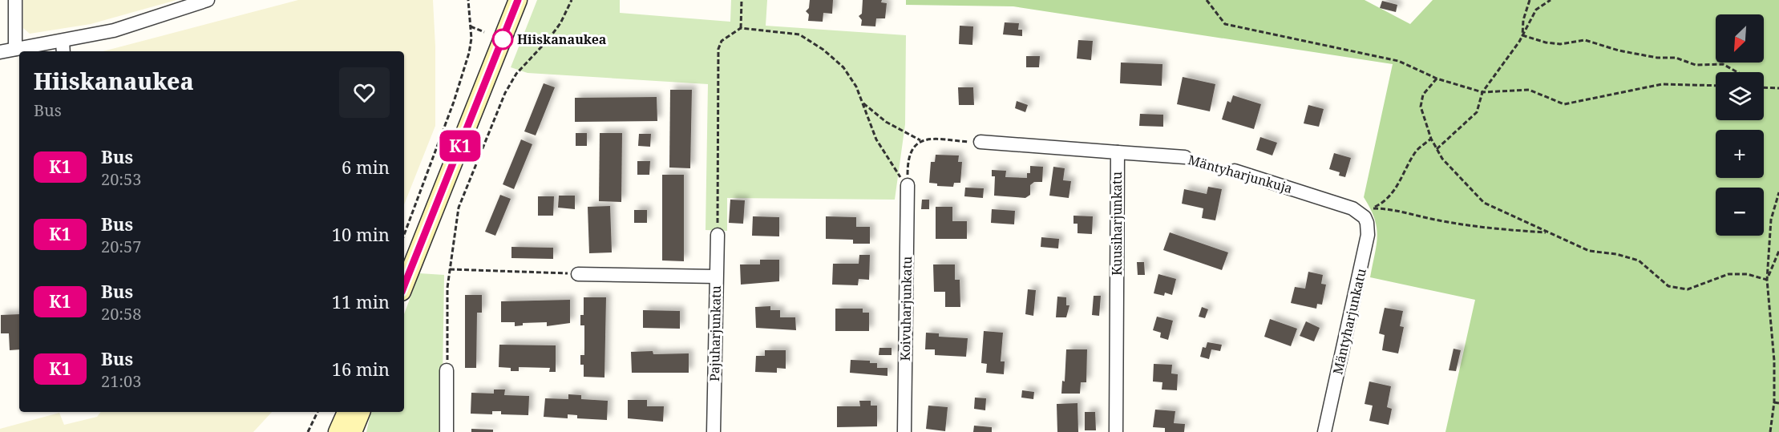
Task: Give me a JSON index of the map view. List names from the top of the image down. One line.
{"streets":{"street":["Mäntyharjunkuja","Kuusiharjunkatu","Koivuharjunkatu","Mäntyharjunkatu","Pajuharjunkatu"]},"crossings":[["Mäntyharjunkuja","Kuusiharjunkatu"],["Mäntyharjunkuja","Mäntyharjunkatu"]],"places":["Hiiskanaukea"],"lines":["bus line K1"],"north":"bottom left","page":{"on_map":"K1","map_buttons":["+","−"],"heading":["Hiiskanaukea","Bus"],"list":[{"mark":"K1","name":"Bus","note":"20:53","value":"6 min"},{"mark":"K1","name":"Bus","note":"20:57","value":"10 min"},{"mark":"K1","name":"Bus","note":"20:58","value":"11 min"},{"mark":"K1","name":"Bus","note":"21:03","value":"16 min"}]}}
